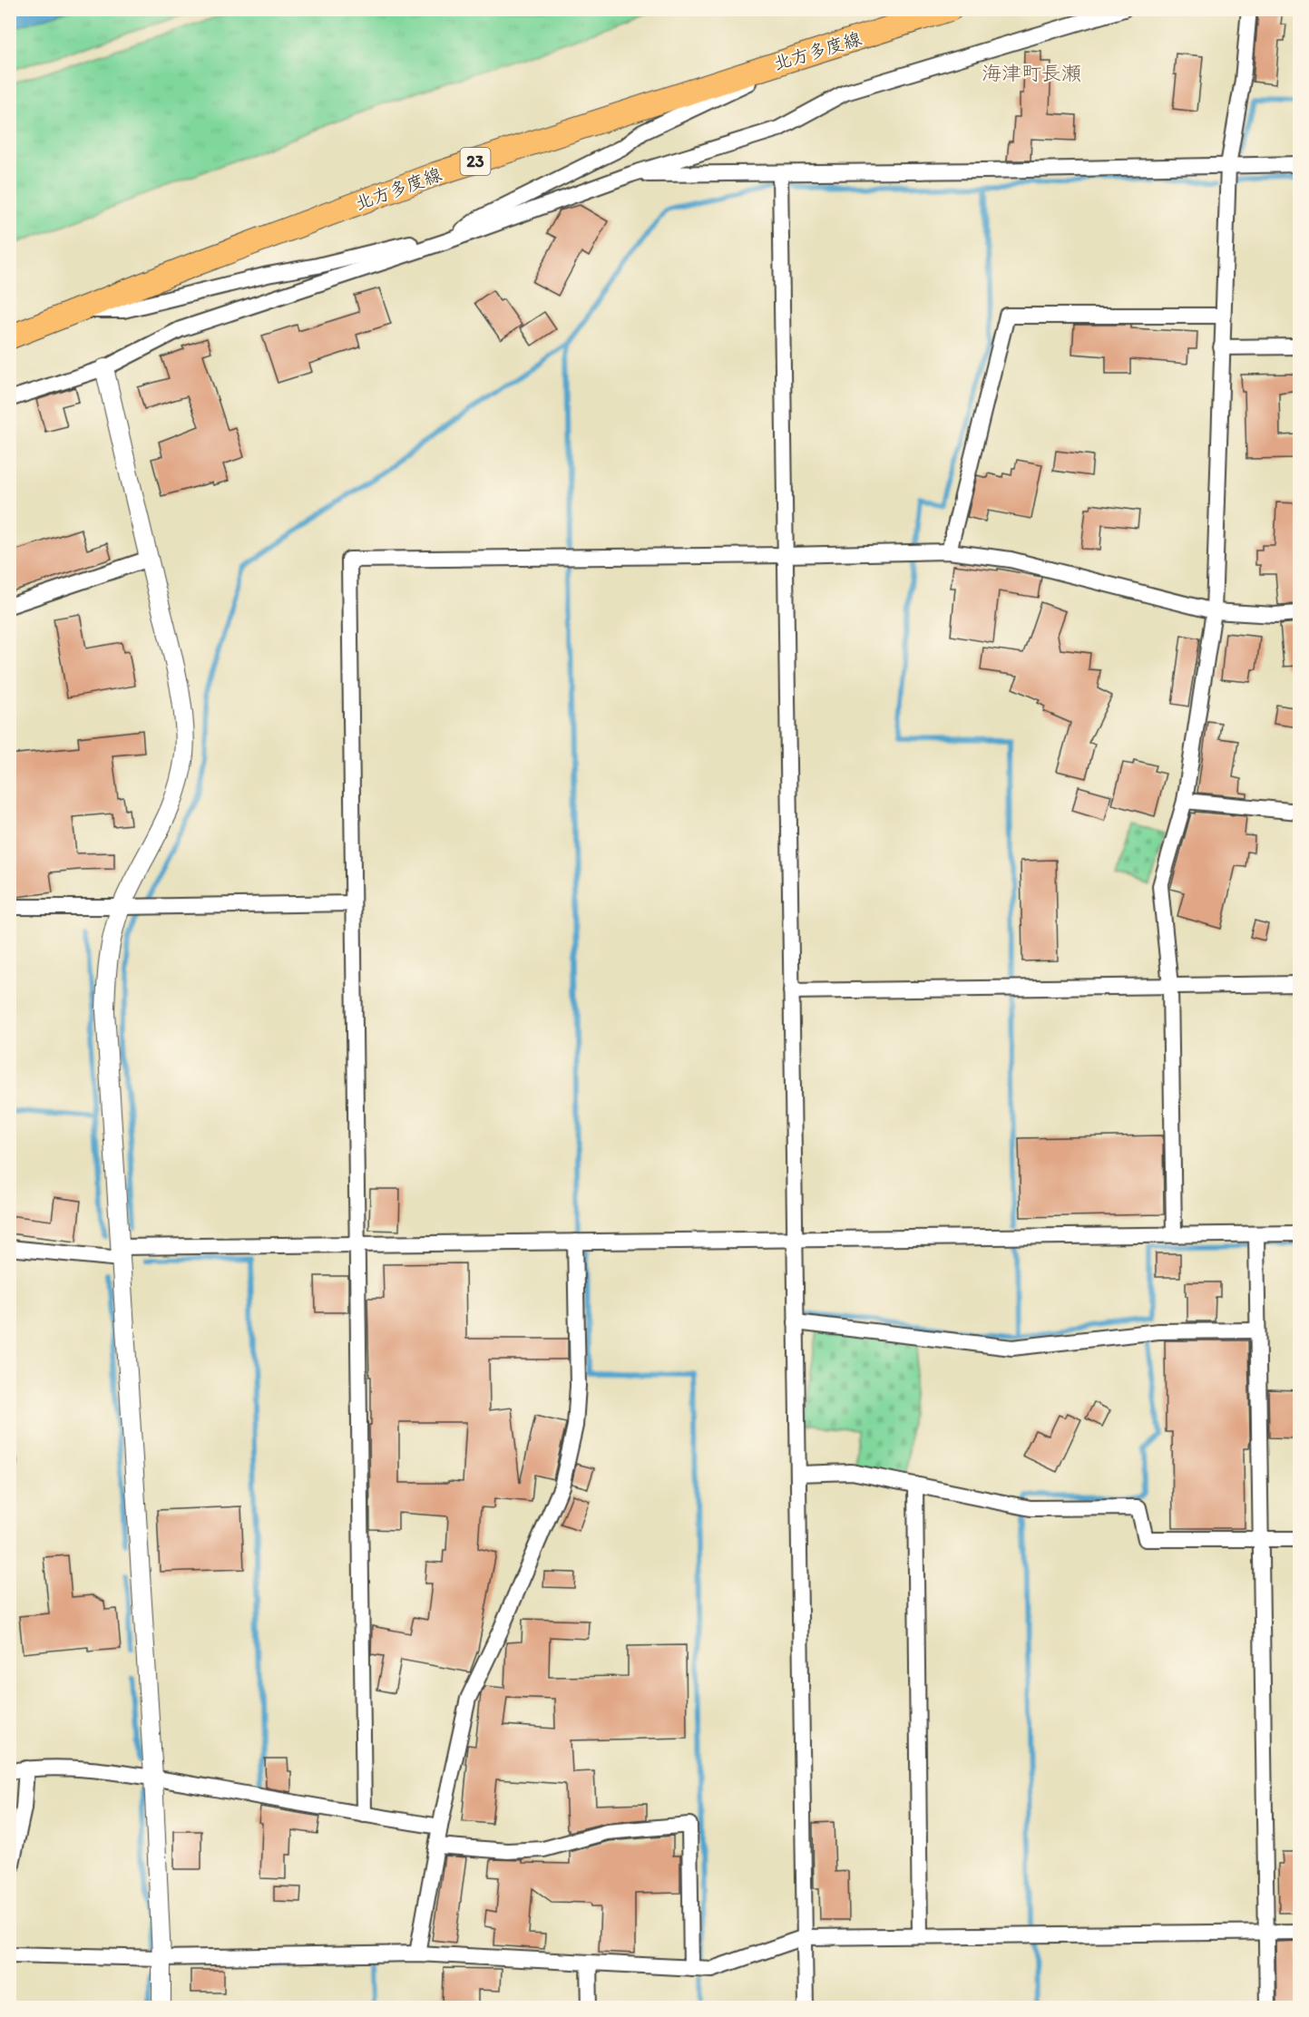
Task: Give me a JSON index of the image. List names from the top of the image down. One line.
{"streets":{"main road":["北方多度線","23"]},"districts":["海津町長瀬"]}
